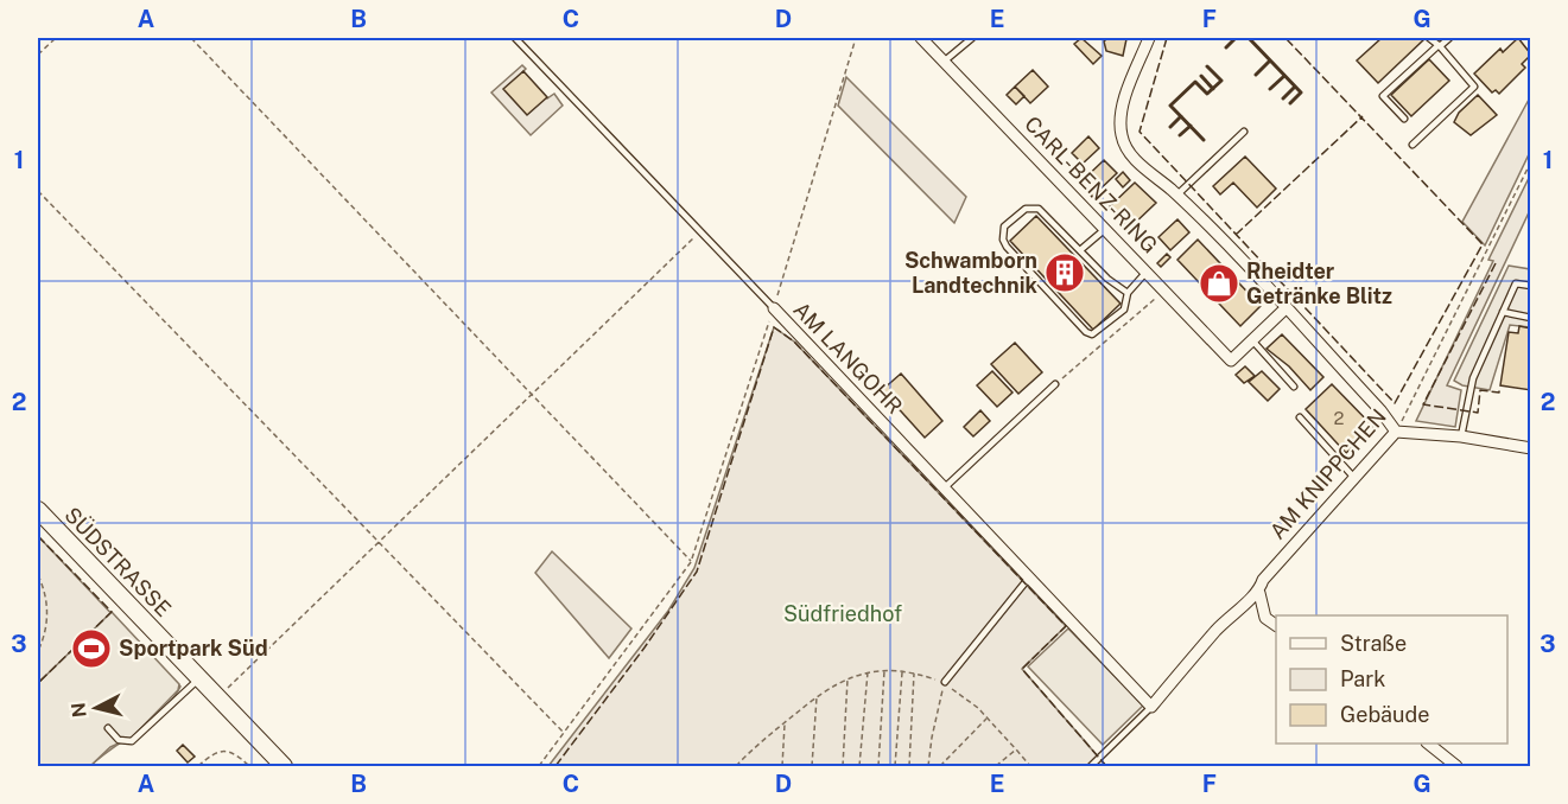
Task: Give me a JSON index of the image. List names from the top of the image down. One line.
{"streets":{"street":["CARL-BENZ-RING","AM LANGOHR","AM KNIPPCHEN","SÜDSTRASSE"]},"crossings":[["AM LANGOHR","AM KNIPPCHEN"]],"parks":["Südfriedhof"],"places":{"building":["Schwamborn Landtechnik"],"shop":["Rheidter Getränke Blitz"],"sports":["Sportpark Süd"]},"house_numbers":["2"],"legend":["Straße","Park","Gebäude"],"north":"left","grid":{"columns":["A","B","C","D","E","F","G"],"rows":["1","2","3"]}}
